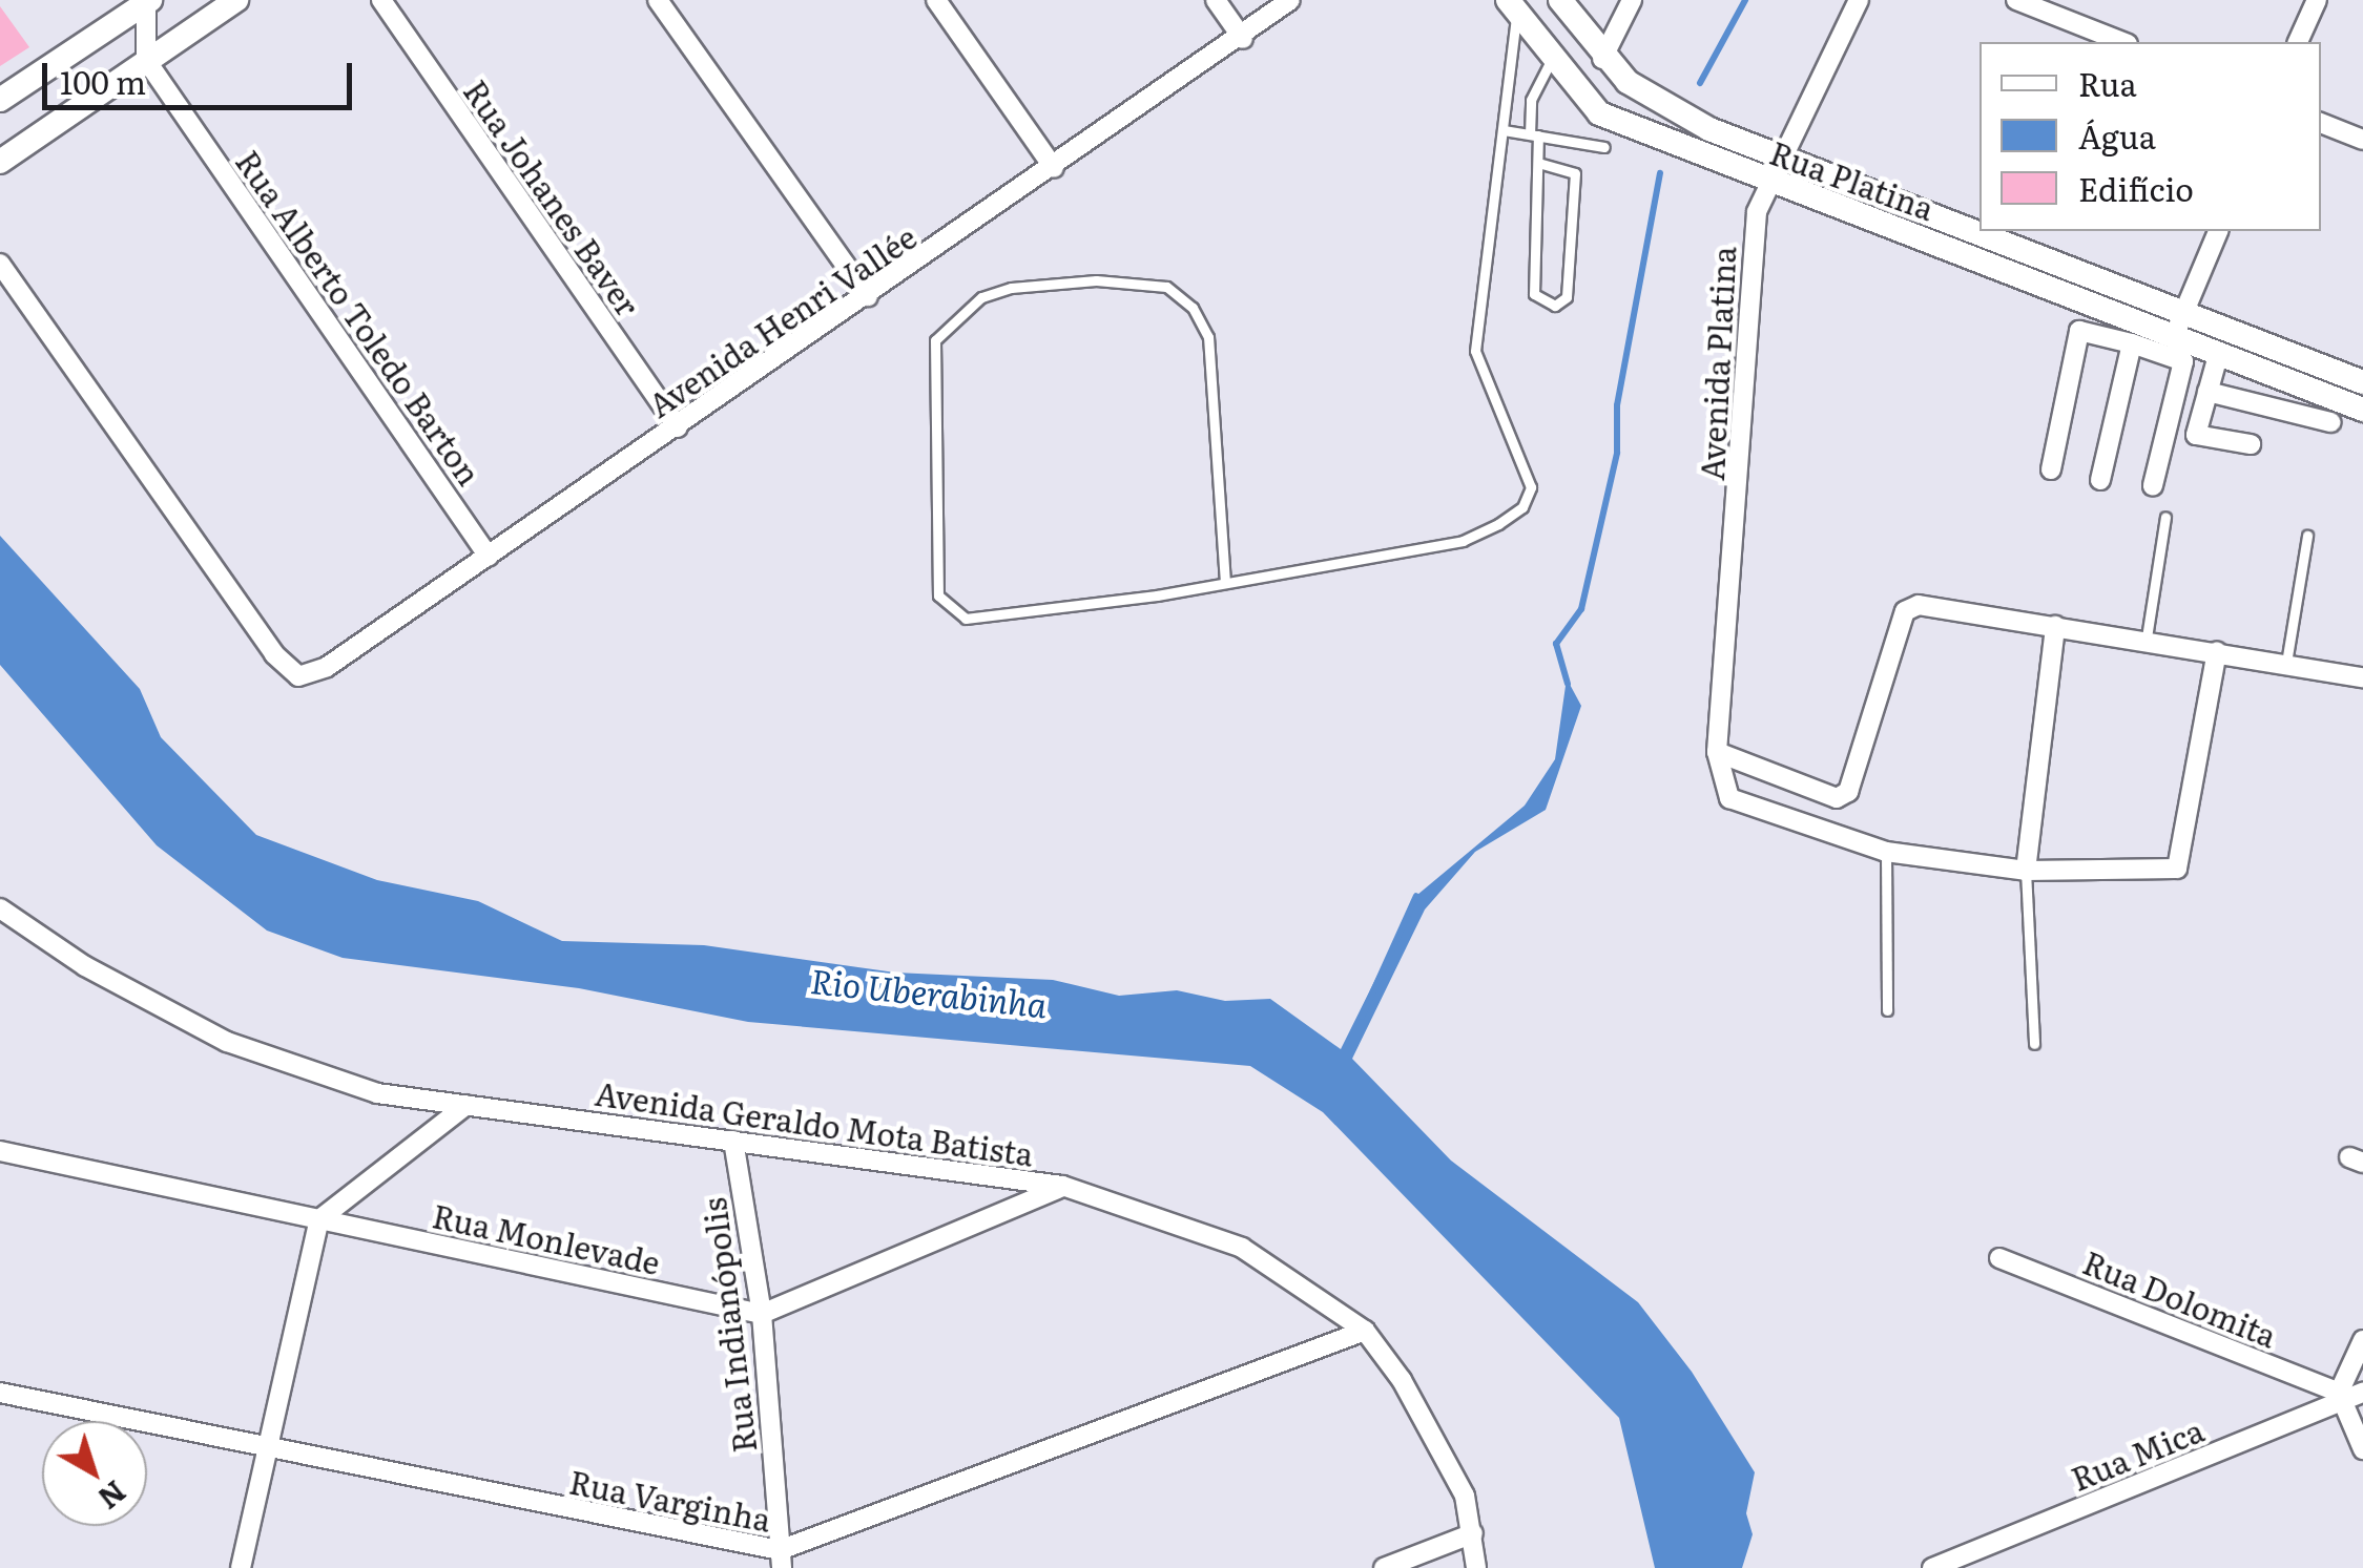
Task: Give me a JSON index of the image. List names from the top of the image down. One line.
{"streets":{"street":["Rua Platina","Rua Johanes Baver","Rua Alberto Toledo Barton","Avenida Henri Vallée","Avenida Platina","Avenida Geraldo Mota Batista","Rua Monlevade","Rua Dolomita","Rua Indianópolis","Rua Mica","Rua Varginha"]},"crossings":[["Rua Platina","Avenida Platina"],["Rua Johanes Baver","Avenida Henri Vallée"],["Rua Alberto Toledo Barton","Avenida Henri Vallée"],["Avenida Geraldo Mota Batista","Rua Indianópolis"],["Avenida Geraldo Mota Batista","Rua Varginha"],["Rua Monlevade","Rua Indianópolis"],["Rua Dolomita","Rua Mica"],["Rua Indianópolis","Rua Varginha"]],"water":["Rio Uberabinha"],"legend":["Rua","Água","Edifício"],"scale_bar":"100 m","north":"bottom right"}
